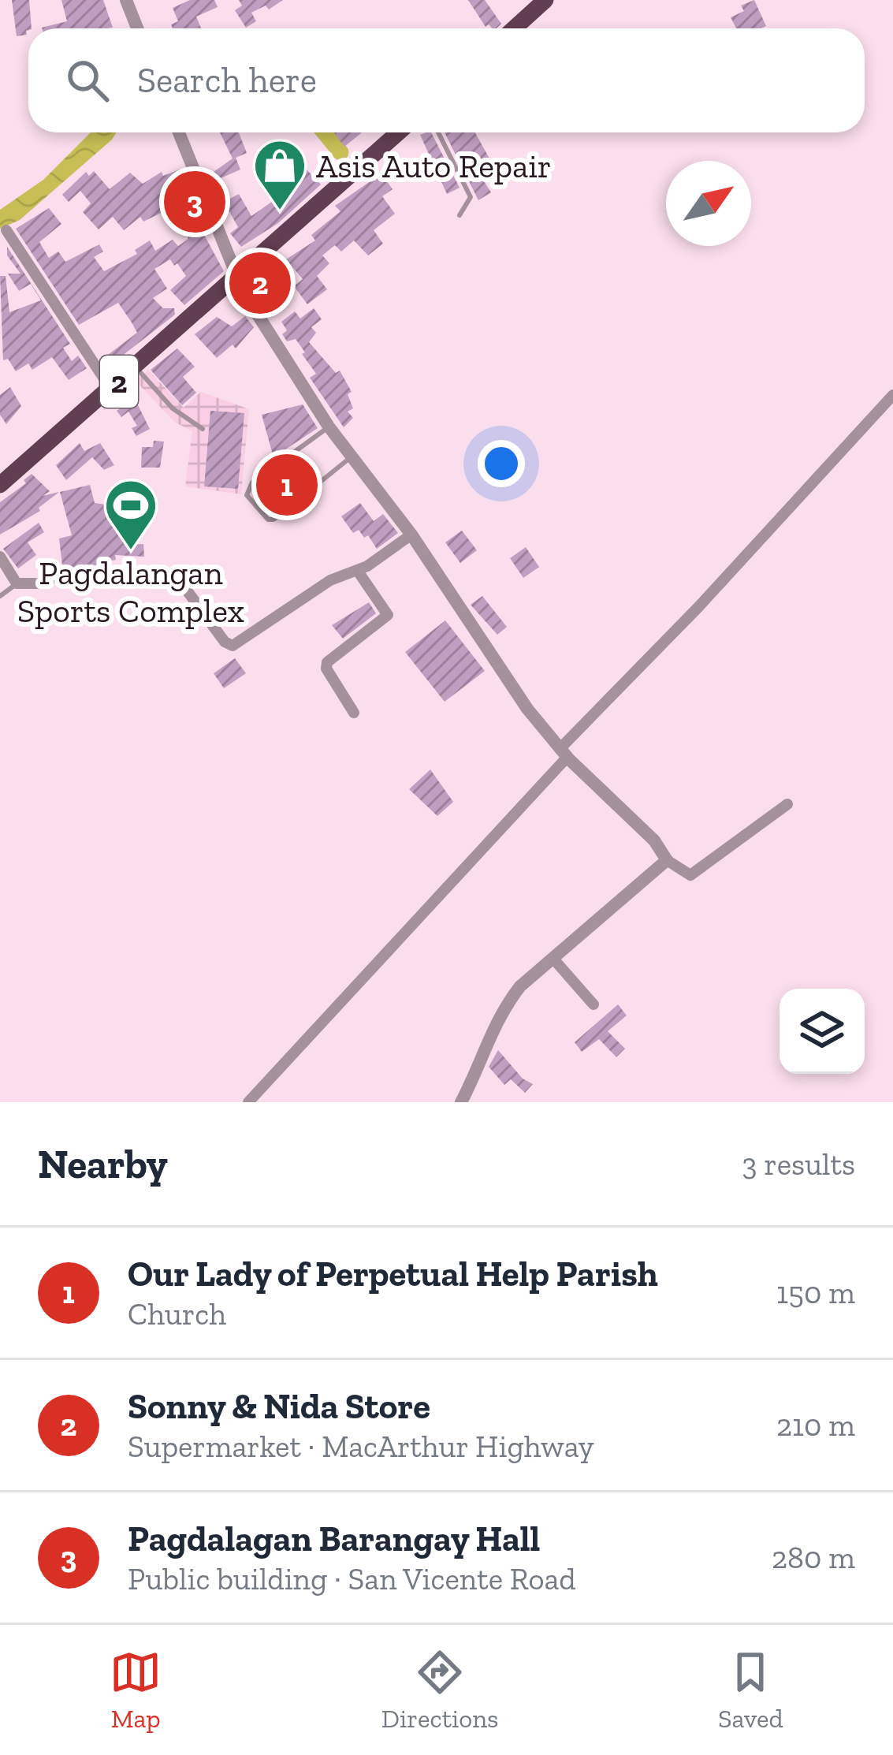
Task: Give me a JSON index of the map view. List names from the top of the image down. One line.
{"streets":{"highway":["2"]},"places":{"shop":["Asis Auto Repair"],"sports":["Pagdalangan Sports Complex"]},"north":"top right","page":{"search":"Search here","pins":["3","2","1"],"heading":["Nearby","3 results"],"list":[{"mark":"1","name":"Our Lady of Perpetual Help Parish","note":"Church","value":"150 m"},{"mark":"2","name":"Sonny & Nida Store","note":"Supermarket · MacArthur Highway","value":"210 m"},{"mark":"3","name":"Pagdalagan Barangay Hall","note":"Public building · San Vicente Road","value":"280 m"}],"nav":["Map","Directions","Saved"]}}
